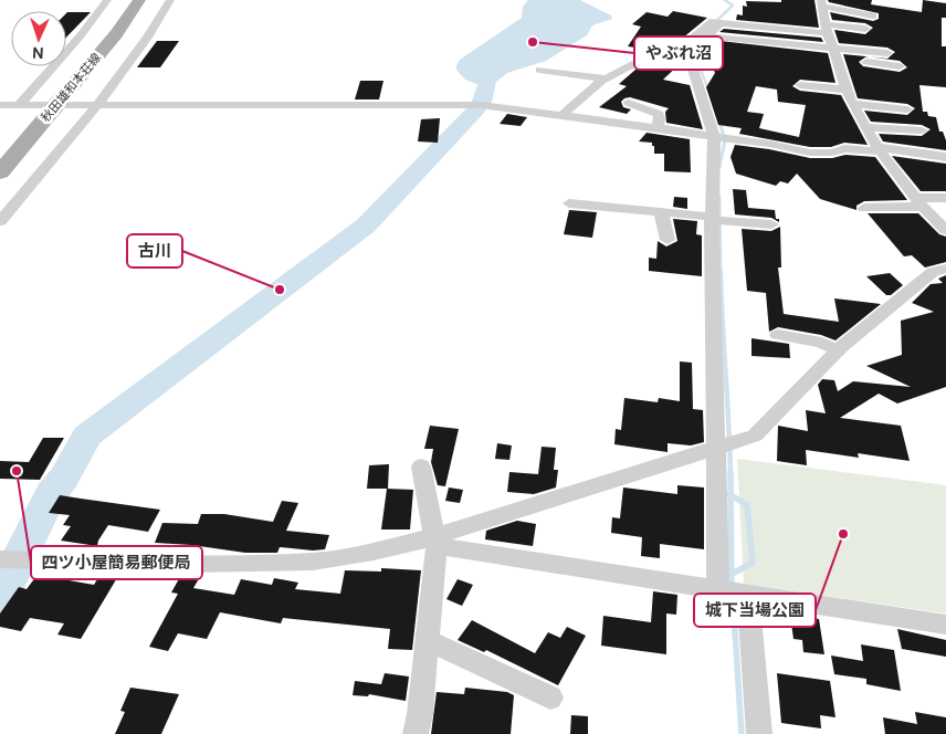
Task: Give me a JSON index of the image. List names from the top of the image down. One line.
{"streets":{"main road":["秋田雄和本荘線"]},"places":["やぶれ沼","古川","四ツ小屋簡易郵便局","城下当場公園"],"north":"bottom"}
